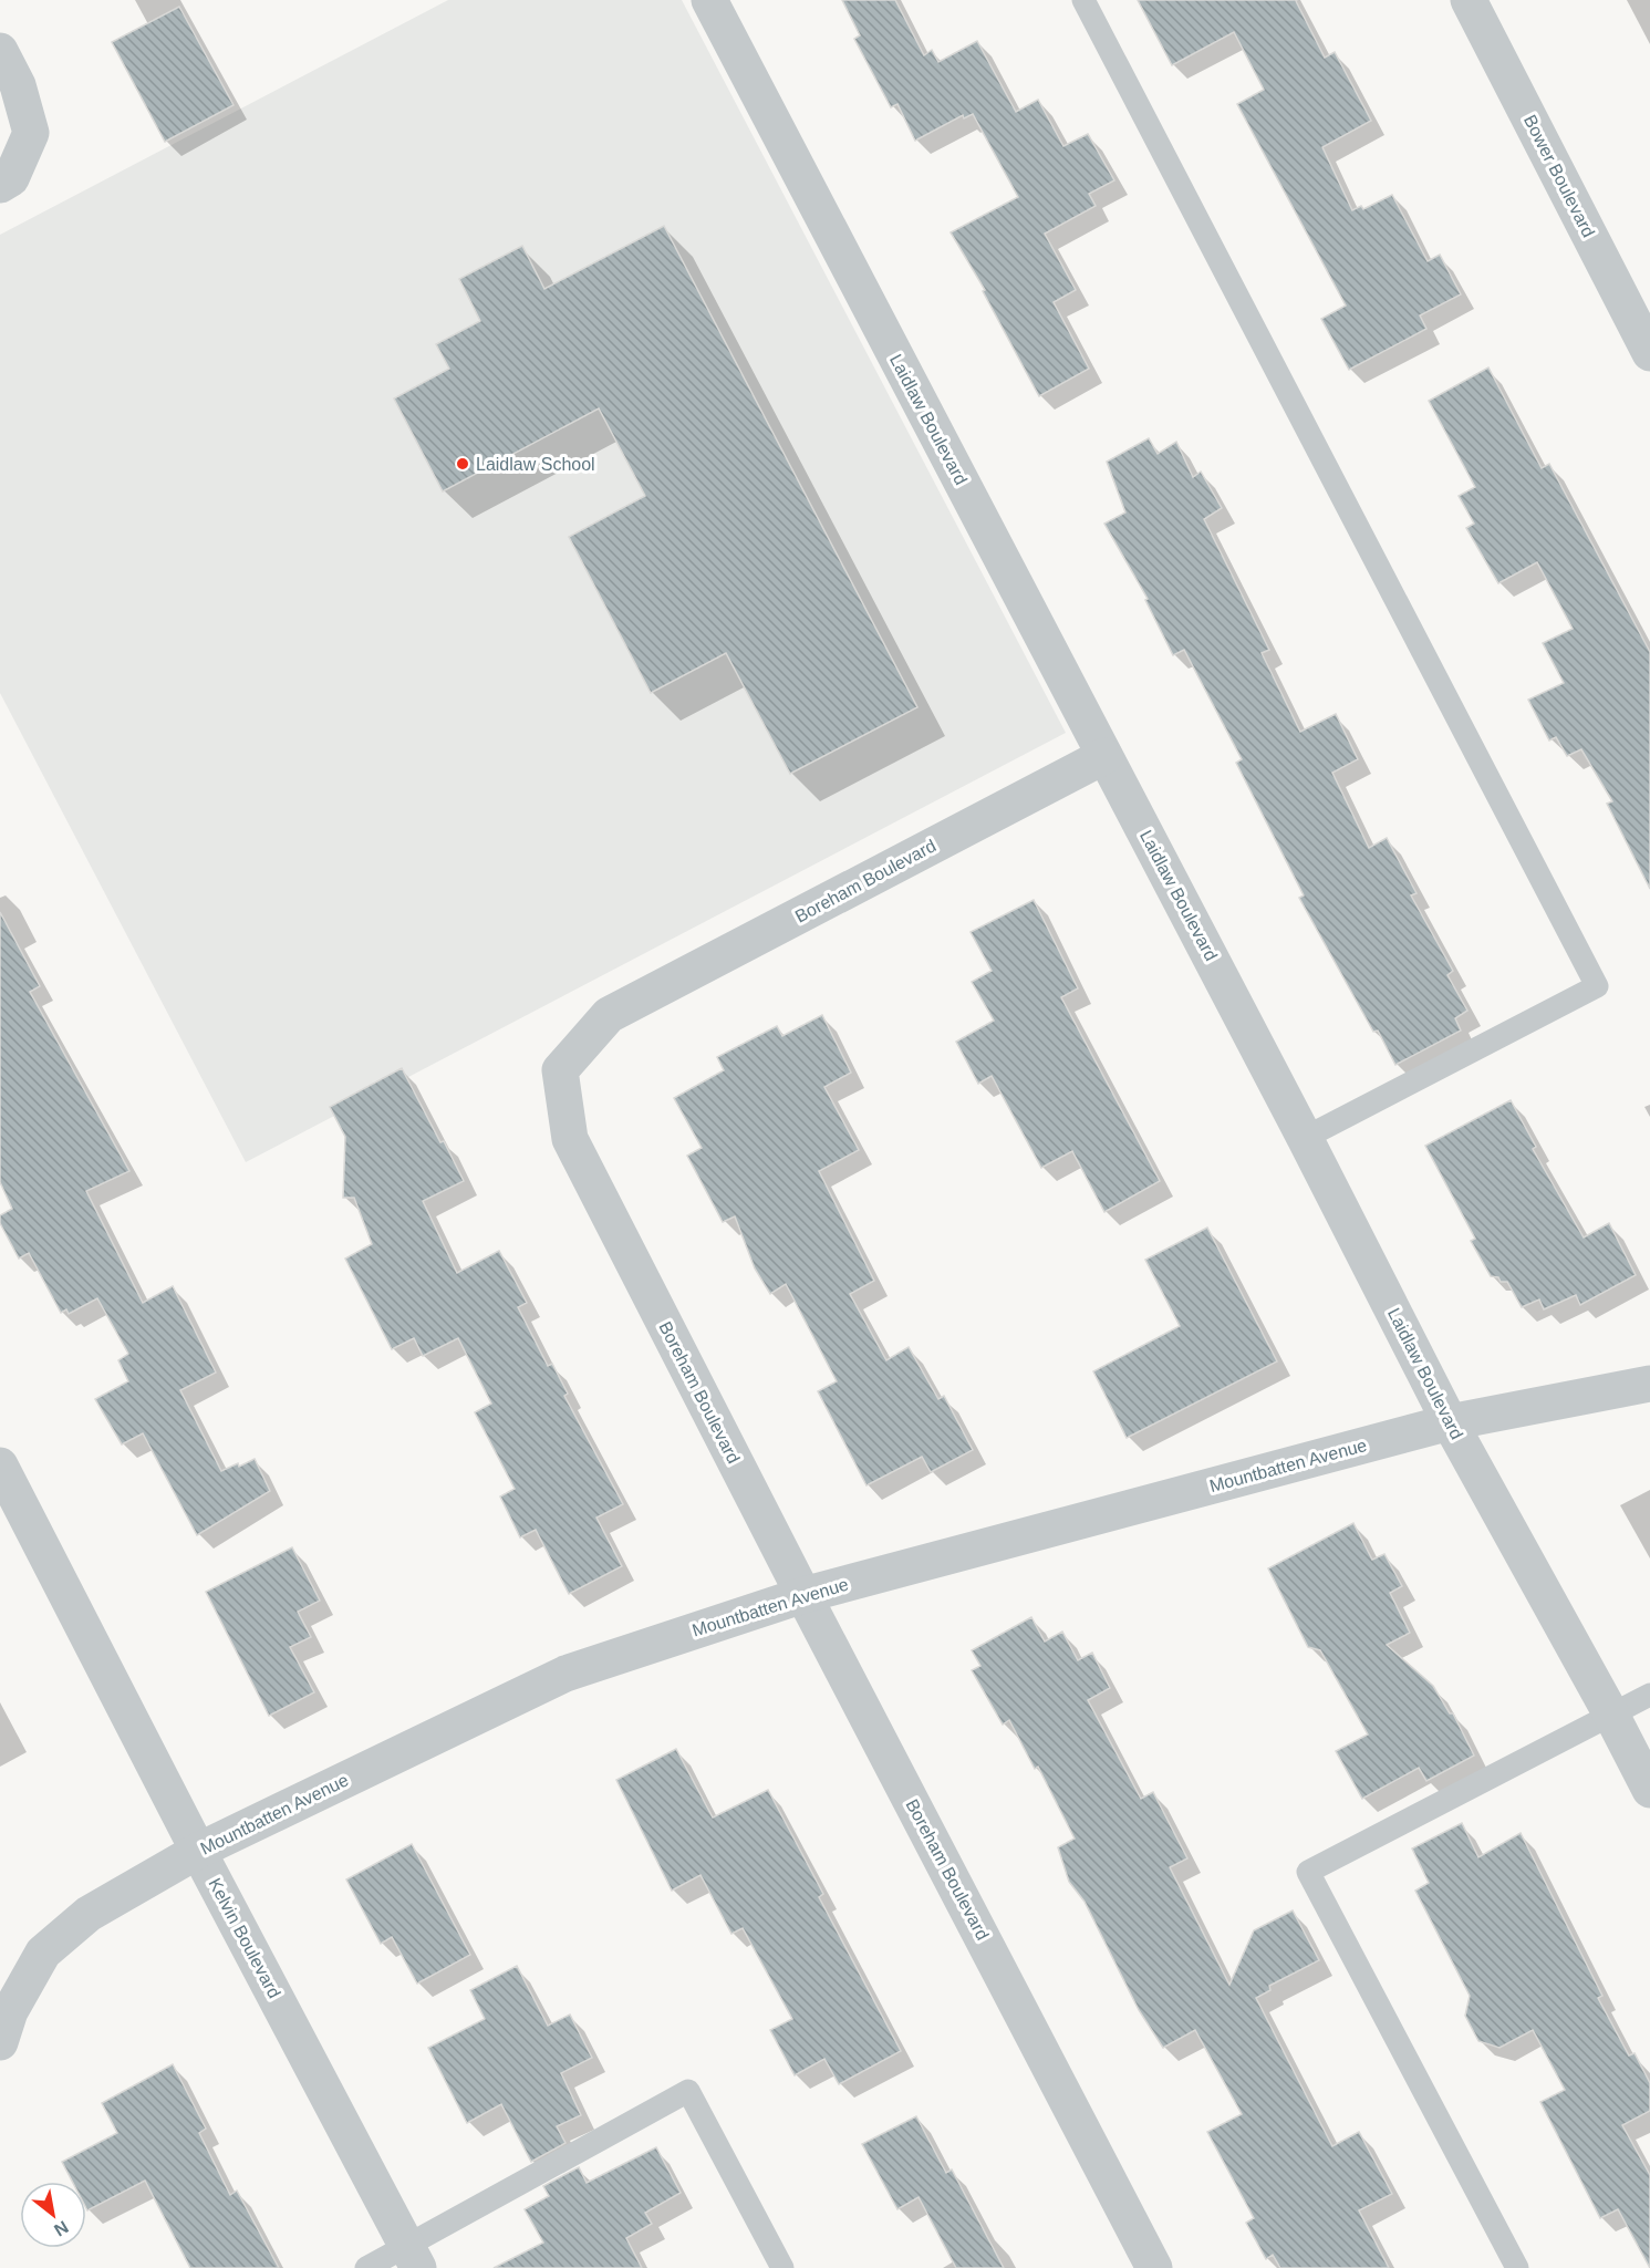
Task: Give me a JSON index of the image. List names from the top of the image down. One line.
{"streets":{"street":["Bower Boulevard","Laidlaw Boulevard","Boreham Boulevard","Mountbatten Avenue","Kelvin Boulevard"]},"crossings":[["Laidlaw Boulevard","Boreham Boulevard"],["Laidlaw Boulevard","Mountbatten Avenue"],["Boreham Boulevard","Mountbatten Avenue"],["Mountbatten Avenue","Kelvin Boulevard"]],"places":["Laidlaw School"],"north":"bottom right"}
